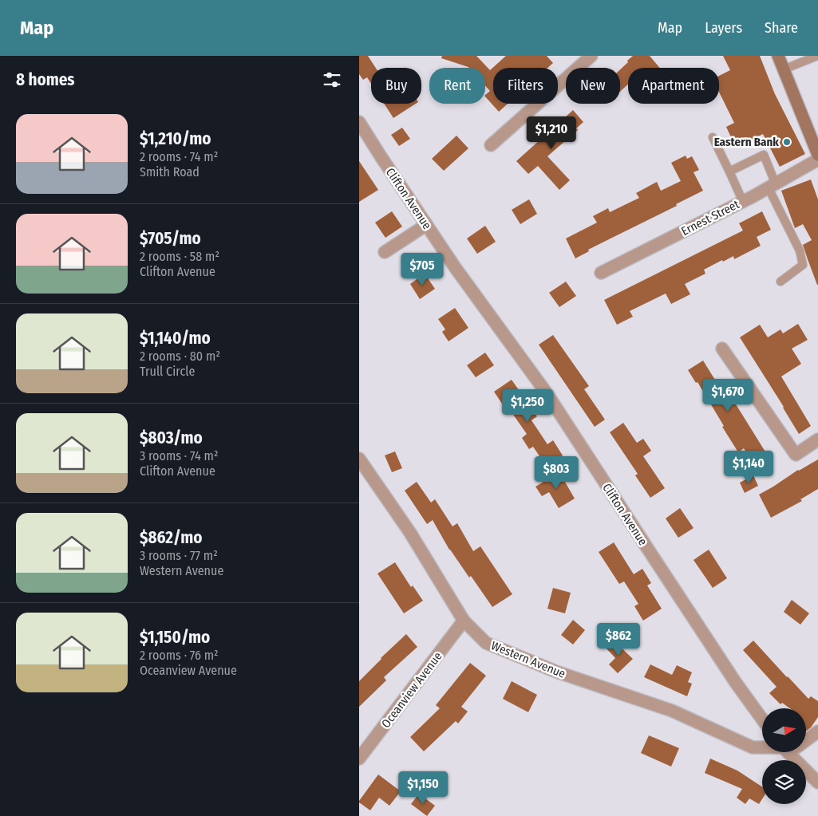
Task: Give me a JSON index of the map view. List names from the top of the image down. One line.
{"streets":{"street":["Clifton Avenue","Ernest Street","Western Avenue","Oceanview Avenue"]},"crossings":[["Western Avenue","Oceanview Avenue"]],"places":["Eastern Bank"],"north":"right","page":{"header":"Map","nav":["Map","Layers","Share"],"heading":"8 homes","chip":["Buy","Rent","Filters","New","Apartment"],"list":[{"name":"$1,210/mo","note":"2 rooms · 74 m² · Smith Road"},{"name":"$705/mo","note":"2 rooms · 58 m² · Clifton Avenue"},{"name":"$1,140/mo","note":"2 rooms · 80 m² · Trull Circle"},{"name":"$803/mo","note":"3 rooms · 74 m² · Clifton Avenue"},{"name":"$862/mo","note":"3 rooms · 77 m² · Western Avenue"},{"name":"$1,150/mo","note":"2 rooms · 76 m² · Oceanview Avenue"}],"price":["$1,210","$705","$1,670","$1,250","$1,140","$803","$862","$1,150"]}}
